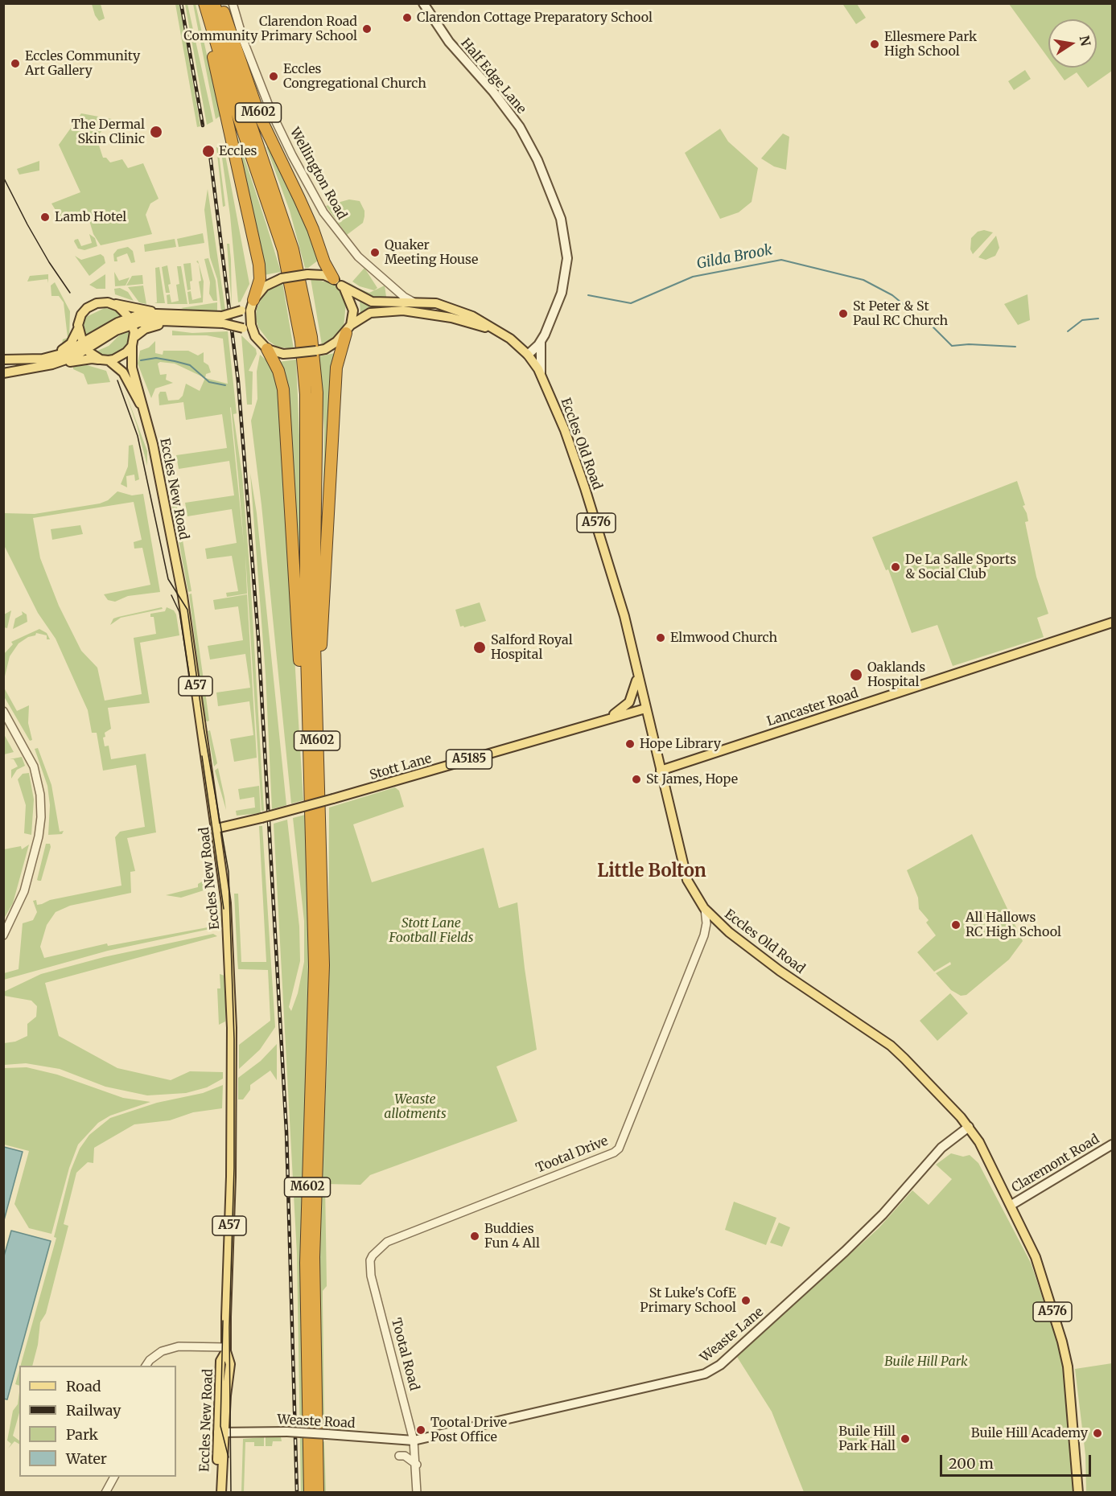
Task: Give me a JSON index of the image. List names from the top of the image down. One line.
{"streets":{"highway":["M602"],"main road":["Half Edge Lane","Eccles Old Road","Eccles New Road","A576","A57","Lancaster Road","A5185","Stott Lane","Claremont Road","Weaste Lane","Weaste Road"],"street":["Wellington Road","Tootal Drive","Tootal Road"]},"crossings":[["Half Edge Lane","Eccles Old Road"],["M602","A576"],["Wellington Road","A576"],["Eccles Old Road","A576"],["Eccles Old Road","Lancaster Road"],["Eccles Old Road","Stott Lane"],["Eccles Old Road","Tootal Drive"],["Eccles Old Road","Claremont Road"],["Eccles Old Road","Weaste Lane"],["Eccles New Road","A576"],["Eccles New Road","Stott Lane"],["Eccles New Road","Weaste Road"],["Tootal Drive","Tootal Road"],["Weaste Lane","Tootal Road"],["Weaste Lane","Weaste Road"],["Tootal Road","Weaste Road"]],"districts":["Little Bolton"],"water":["Gilda Brook"],"parks":["Stott Lane Football Fields","Weaste allotments","Buile Hill Park"],"places":["Clarendon Cottage Preparatory School","Clarendon Road Community Primary School","Ellesmere Park High School","Eccles Community Art Gallery","Eccles Congregational Church","The Dermal Skin Clinic","Eccles","Lamb Hotel","Quaker Meeting House","St Peter & St Paul RC Church","De La Salle Sports & Social Club","Elmwood Church","Salford Royal Hospital","Oaklands Hospital","Hope Library","St James, Hope","All Hallows RC High School","Buddies Fun 4 All","St Luke's CofE Primary School","Tootal Drive Post Office","Buile Hill Academy","Buile Hill Park Hall"],"legend":["Road","Railway","Park","Water"],"scale_bar":"200 m","north":"right"}
